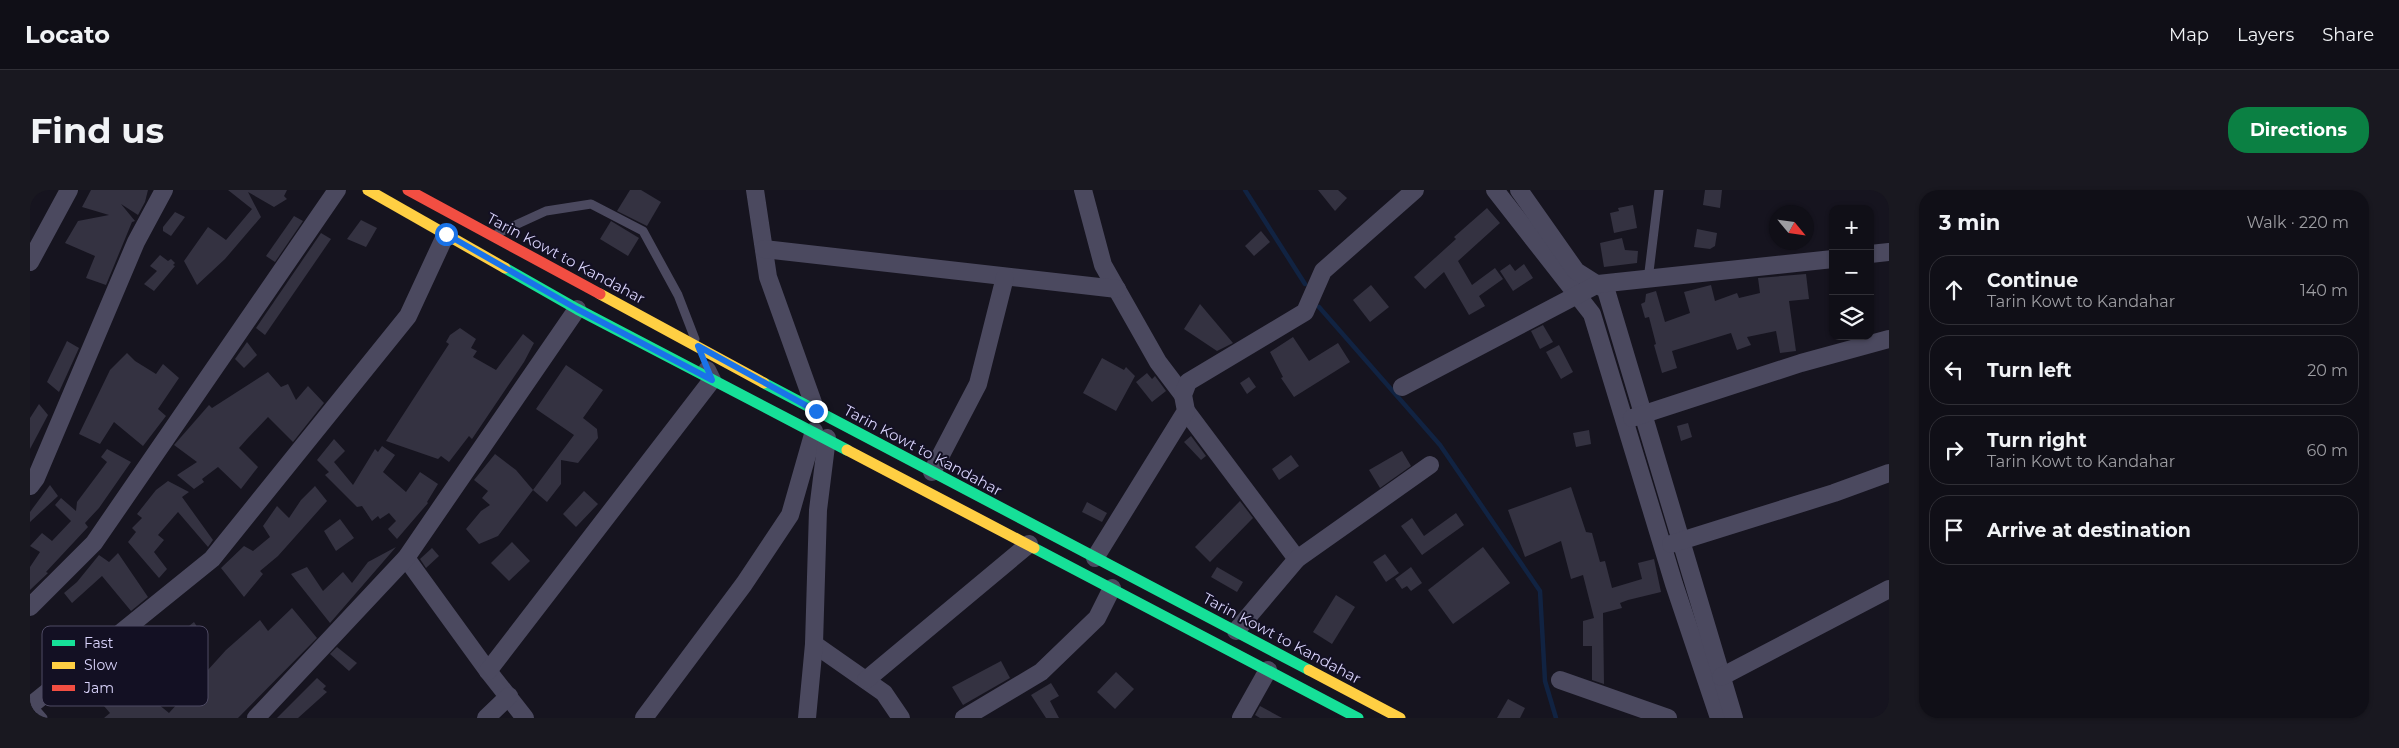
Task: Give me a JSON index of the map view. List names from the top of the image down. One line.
{"streets":{"main road":["Tarin Kowt to Kandahar"]},"legend":["Fast","Slow","Jam"],"north":"bottom right","page":{"header":"Locato","nav":["Map","Layers","Share"],"buttons":"Directions","title":"Find us","heading":["3 min","Walk · 220 m"],"map_buttons":["+","−"],"list":[["Continue","Tarin Kowt to Kandahar","140 m"],["Turn left","20 m"],["Turn right","Tarin Kowt to Kandahar","60 m"],"Arrive at destination"]}}
